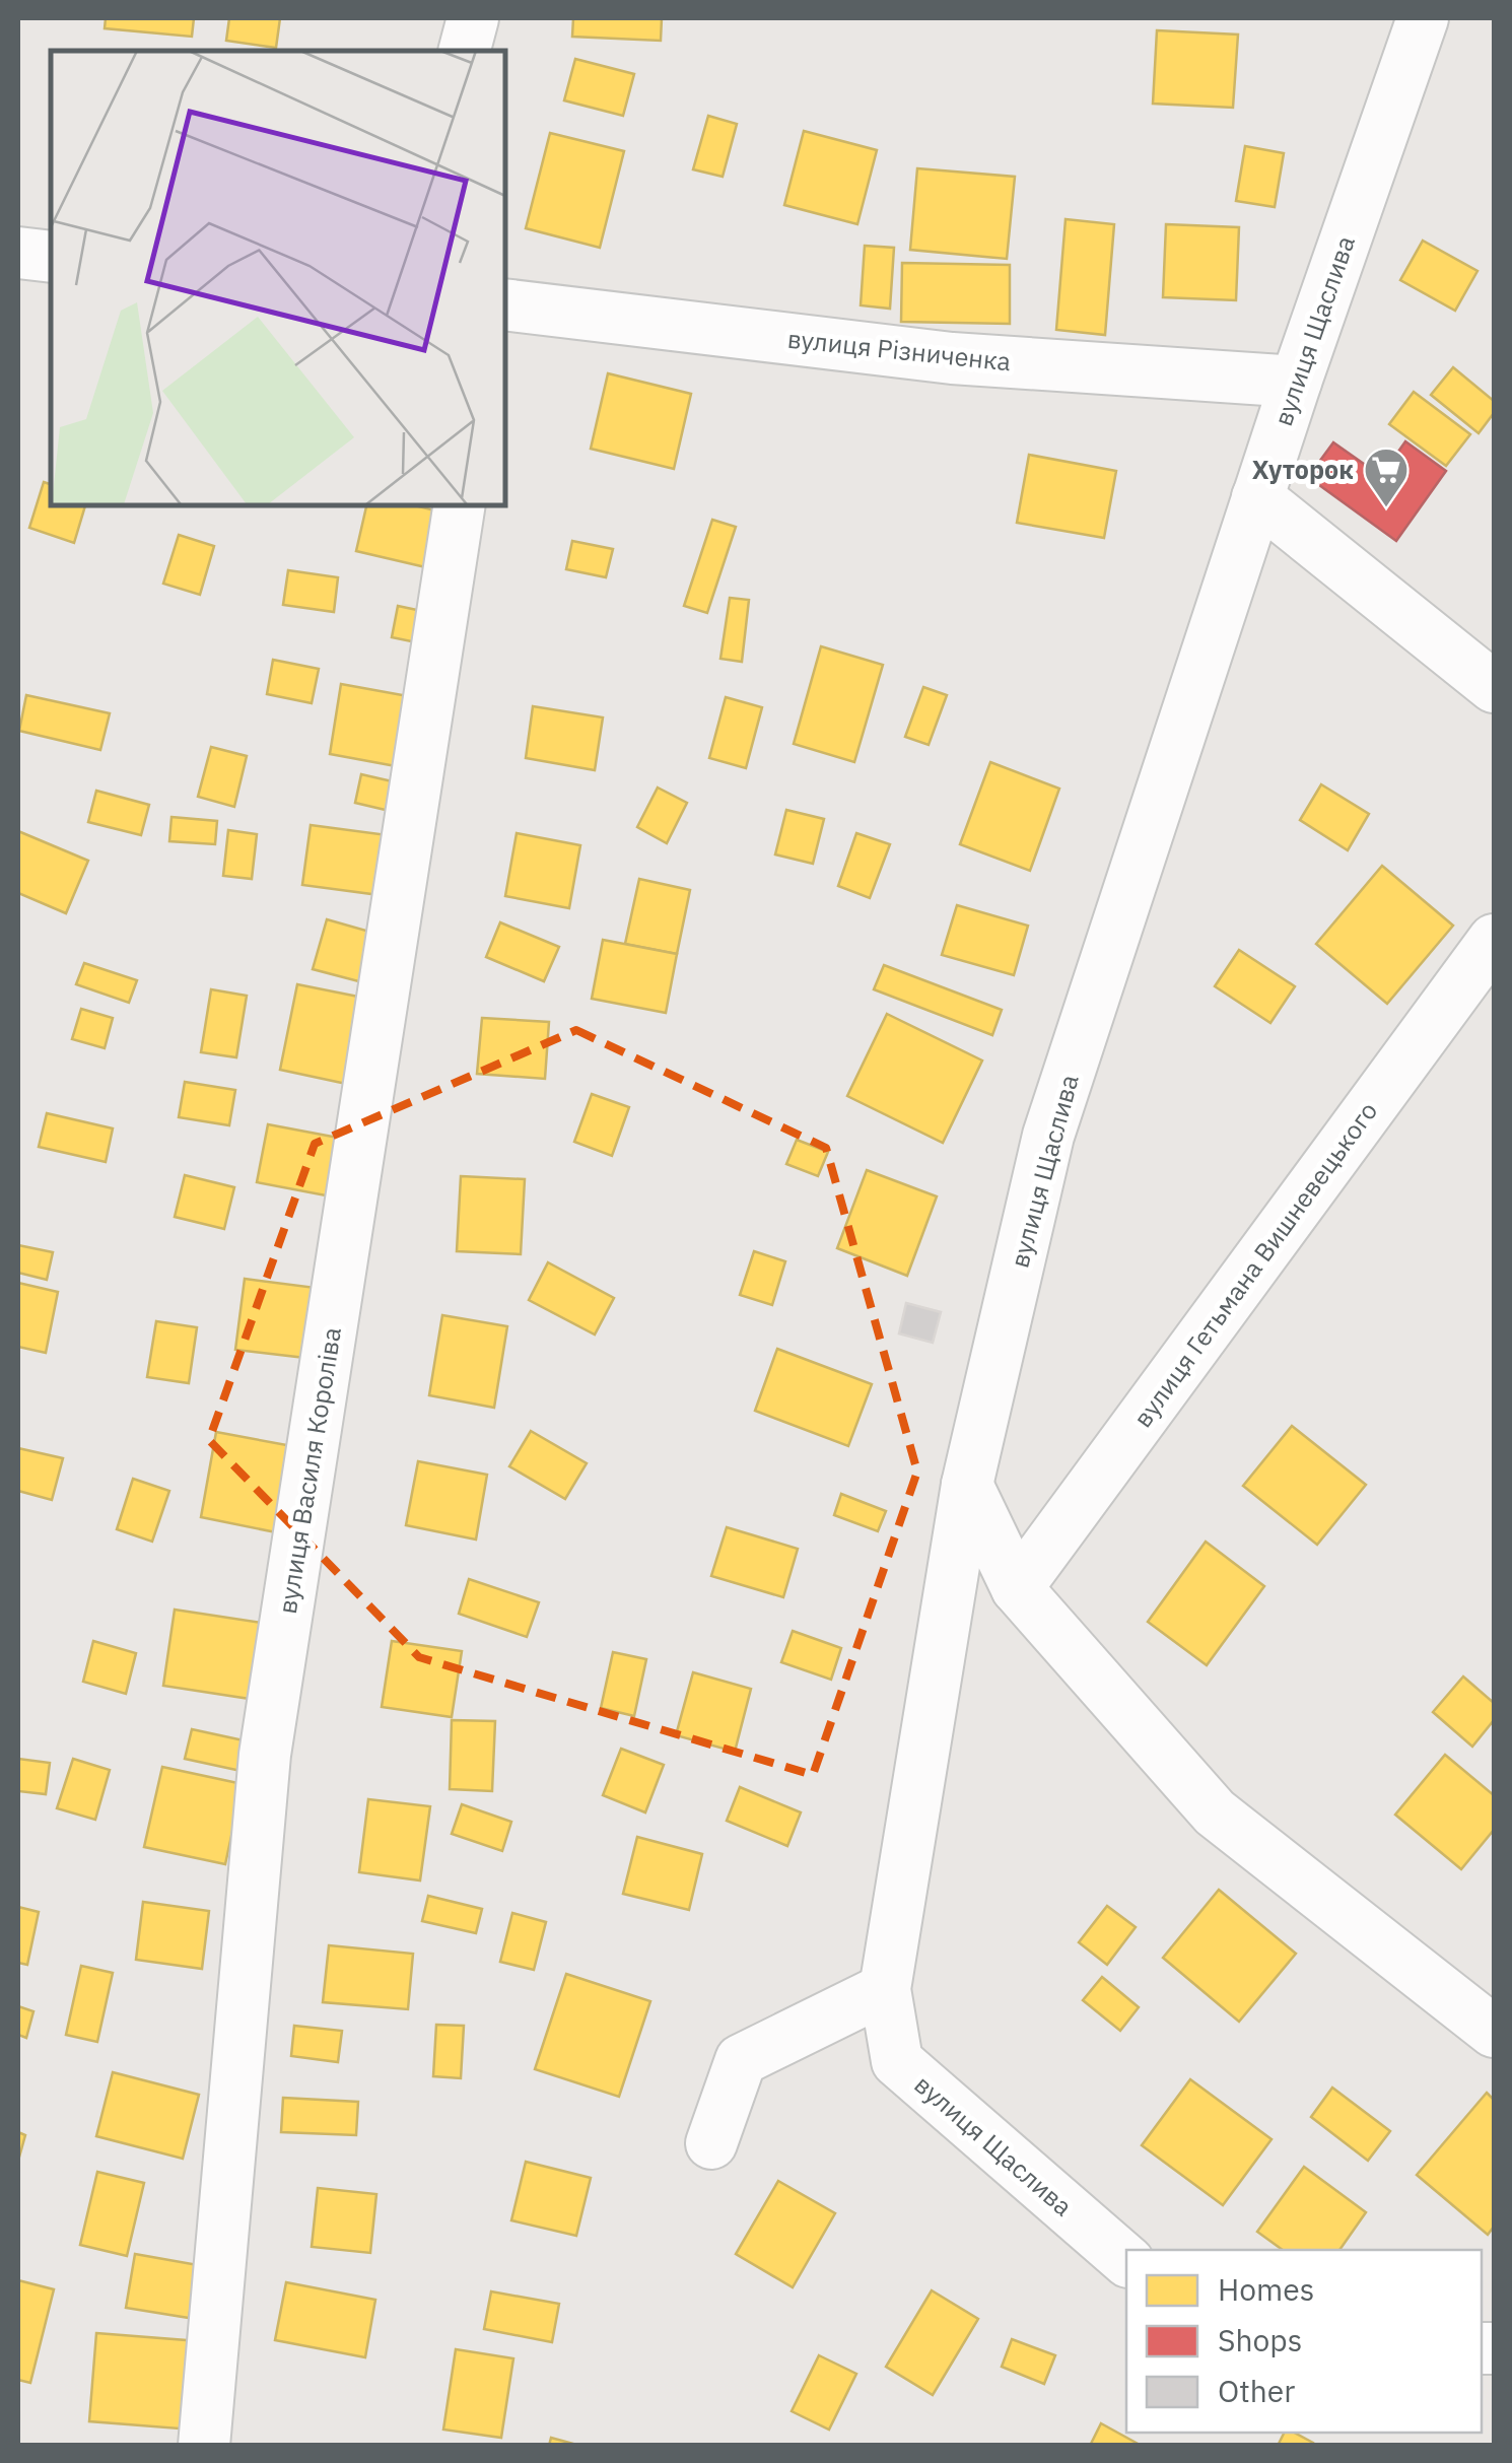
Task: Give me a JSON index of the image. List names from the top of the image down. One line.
{"streets":{"street":["вулиця Щаслива","вулиця Різниченка","вулиця Гетьмана Вишневецького","вулиця Василя Короліва"]},"crossings":[["вулиця Щаслива","вулиця Різниченка"]],"places":{"supermarket":["Хуторок"]},"legend":["Homes","Shops","Other"]}
